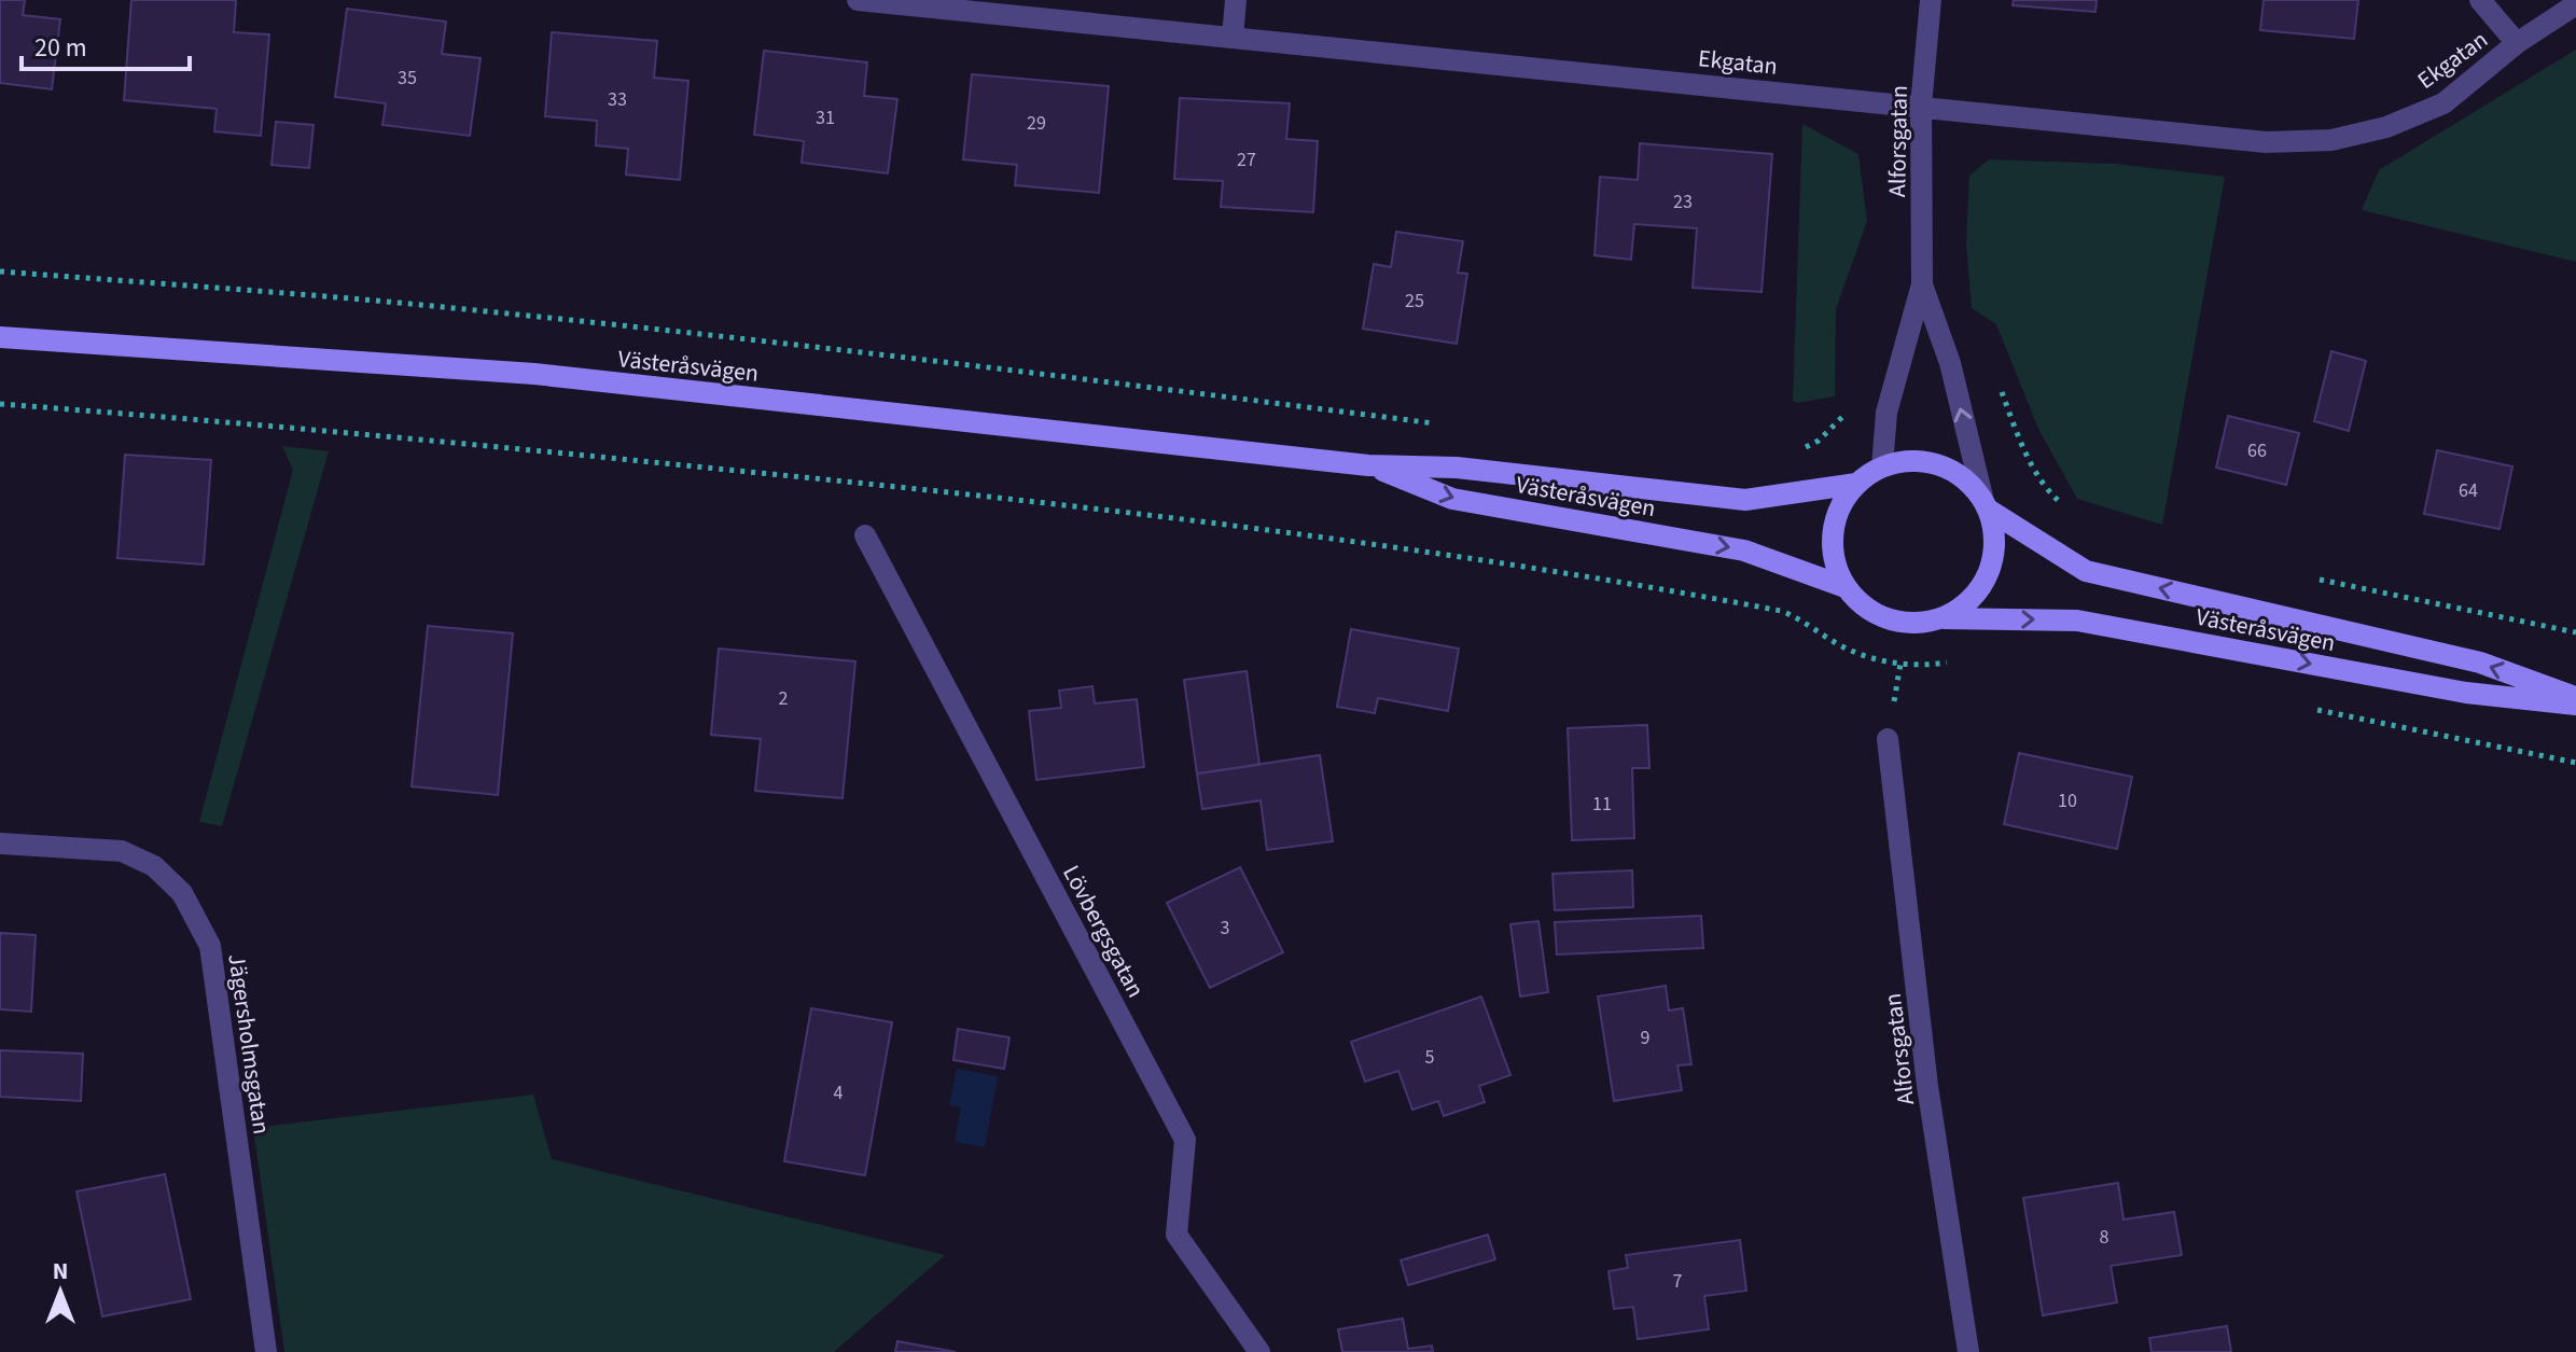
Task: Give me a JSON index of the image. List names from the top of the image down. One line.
{"streets":{"street":["Ekgatan","Alforsgatan","Västeråsvägen","Lövbergsgatan","Jägersholmsgatan"]},"crossings":[["Ekgatan","Alforsgatan"],["Alforsgatan","Västeråsvägen"]],"house_numbers":["35","33","31","29","27","23","25","66","64","2","10","11","3","9","5","4","8","7"],"scale_bar":"20 m","north":"top"}
